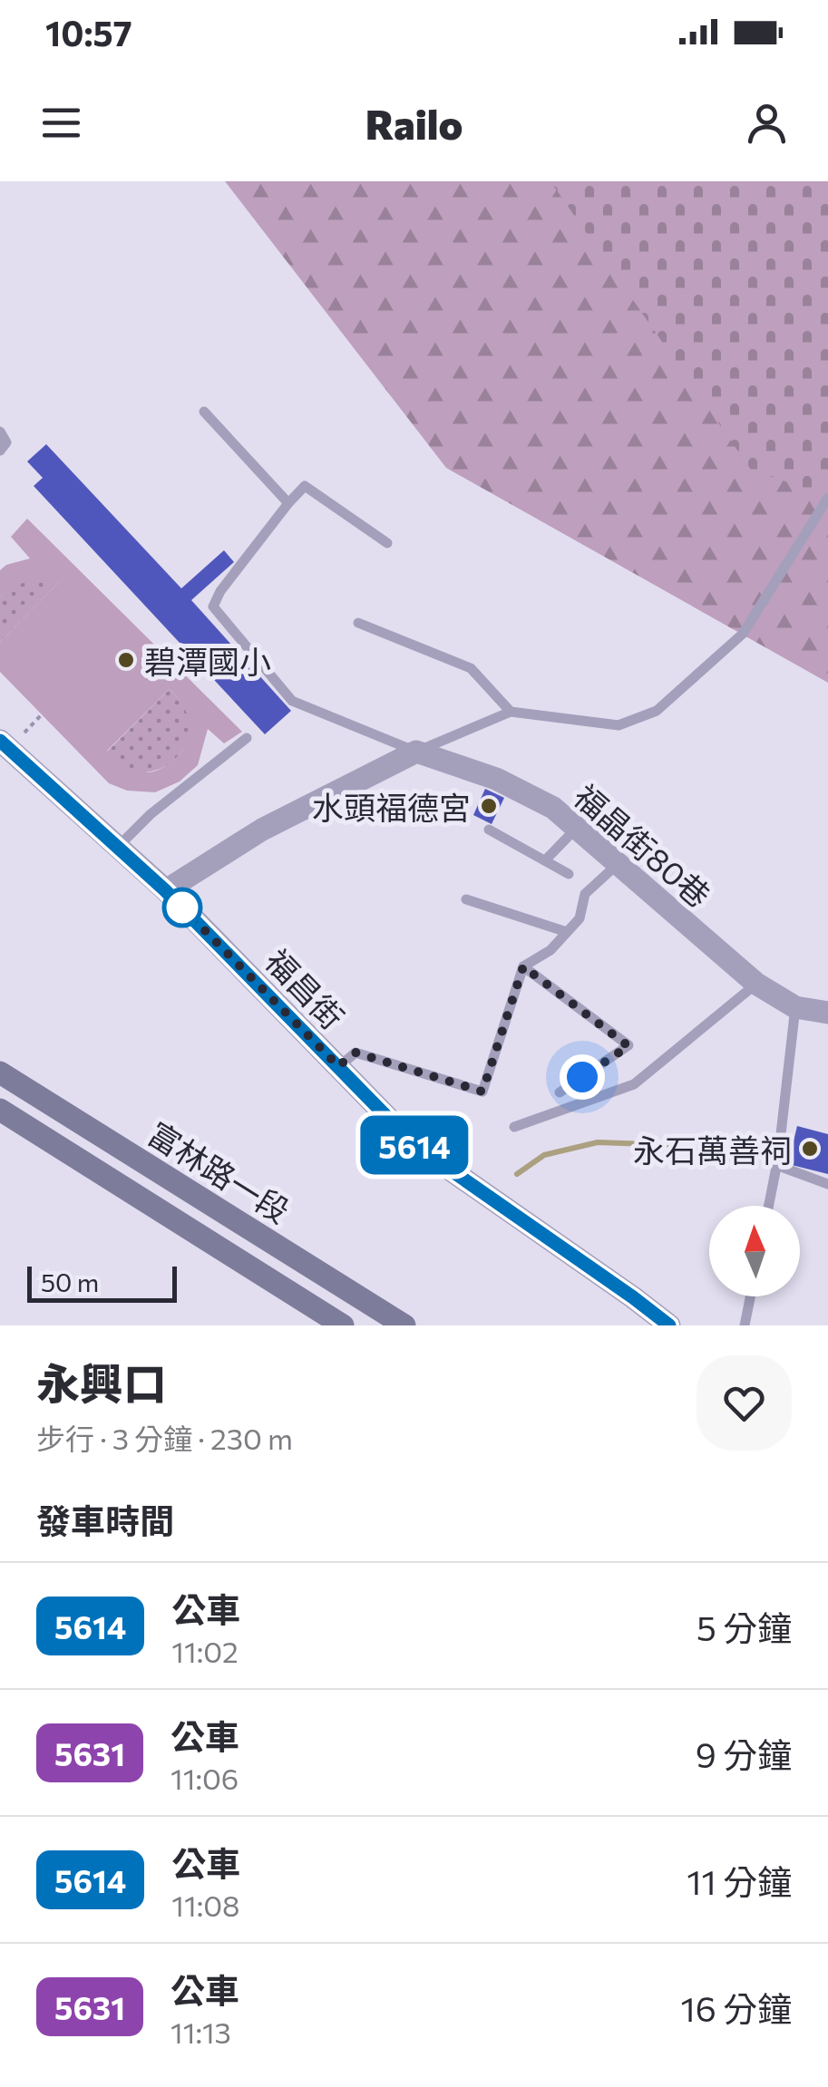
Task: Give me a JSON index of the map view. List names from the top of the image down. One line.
{"streets":{"main road":["富林路一段"],"street":["福晶街80巷","福昌街"]},"places":["碧潭國小","水頭福德宮","永石萬善祠"],"lines":["bus line 5614"],"scale_bar":"50 m","north":"top","page":{"status":"10:57","header":"Railo","on_map":"5614","scale":"50 m","heading":[["永興口","步行 · 3 分鐘 · 230 m"],"發車時間"],"list":[{"mark":"5614","name":"公車","note":"11:02","value":"5 分鐘"},{"mark":"5631","name":"公車","note":"11:06","value":"9 分鐘"},{"mark":"5614","name":"公車","note":"11:08","value":"11 分鐘"},{"mark":"5631","name":"公車","note":"11:13","value":"16 分鐘"}]}}
